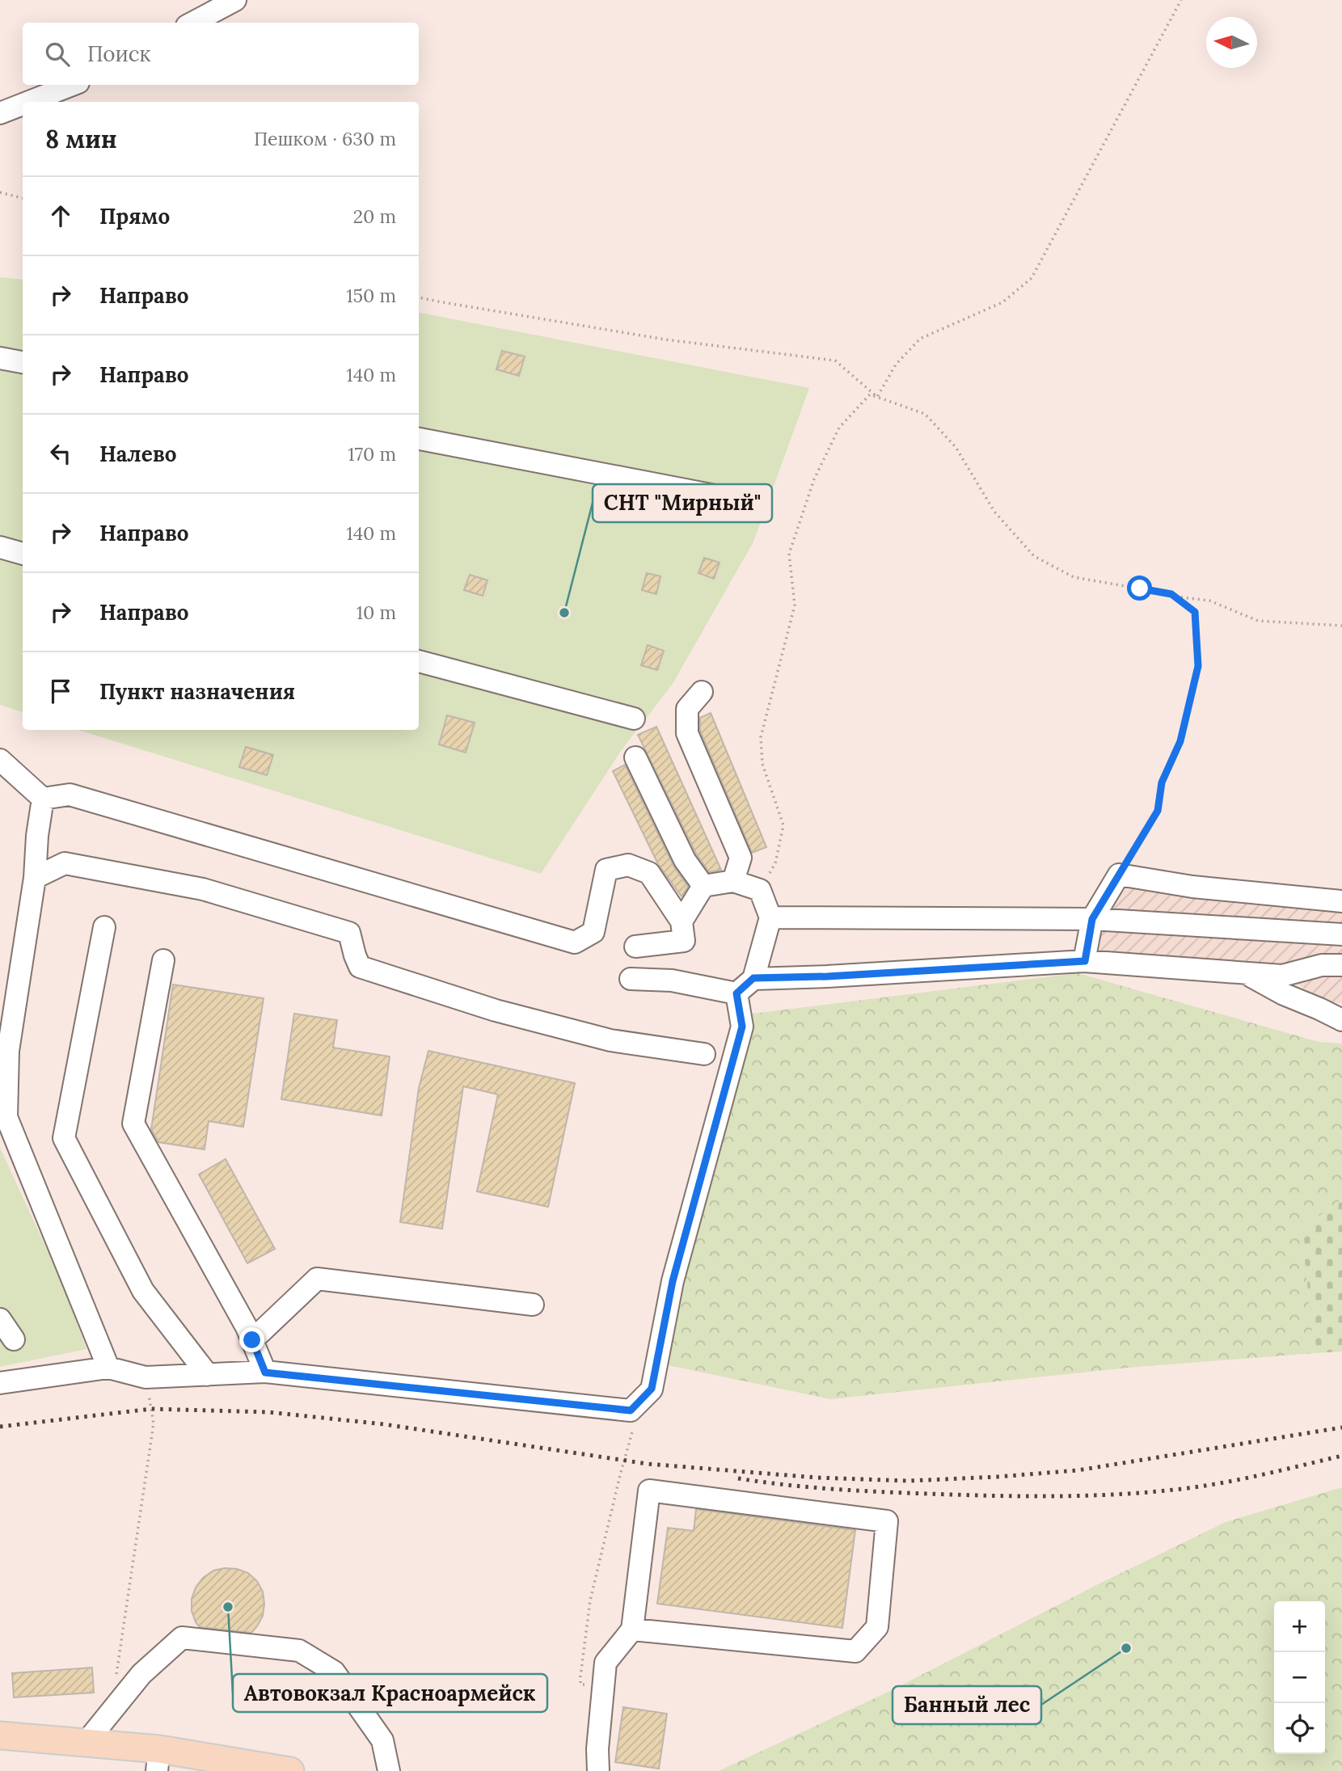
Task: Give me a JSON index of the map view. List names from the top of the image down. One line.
{"places":["СНТ \"Мирный\"","Автовокзал Красноармейск","Банный лес"],"north":"left","page":{"search":"Поиск","heading":["8 мин","Пешком · 630 m"],"list":[["Прямо","20 m"],["Направо","150 m"],["Направо","140 m"],["Налево","170 m"],["Направо","140 m"],["Направо","10 m"],"Пункт назначения"],"map_buttons":["+","−"]}}
